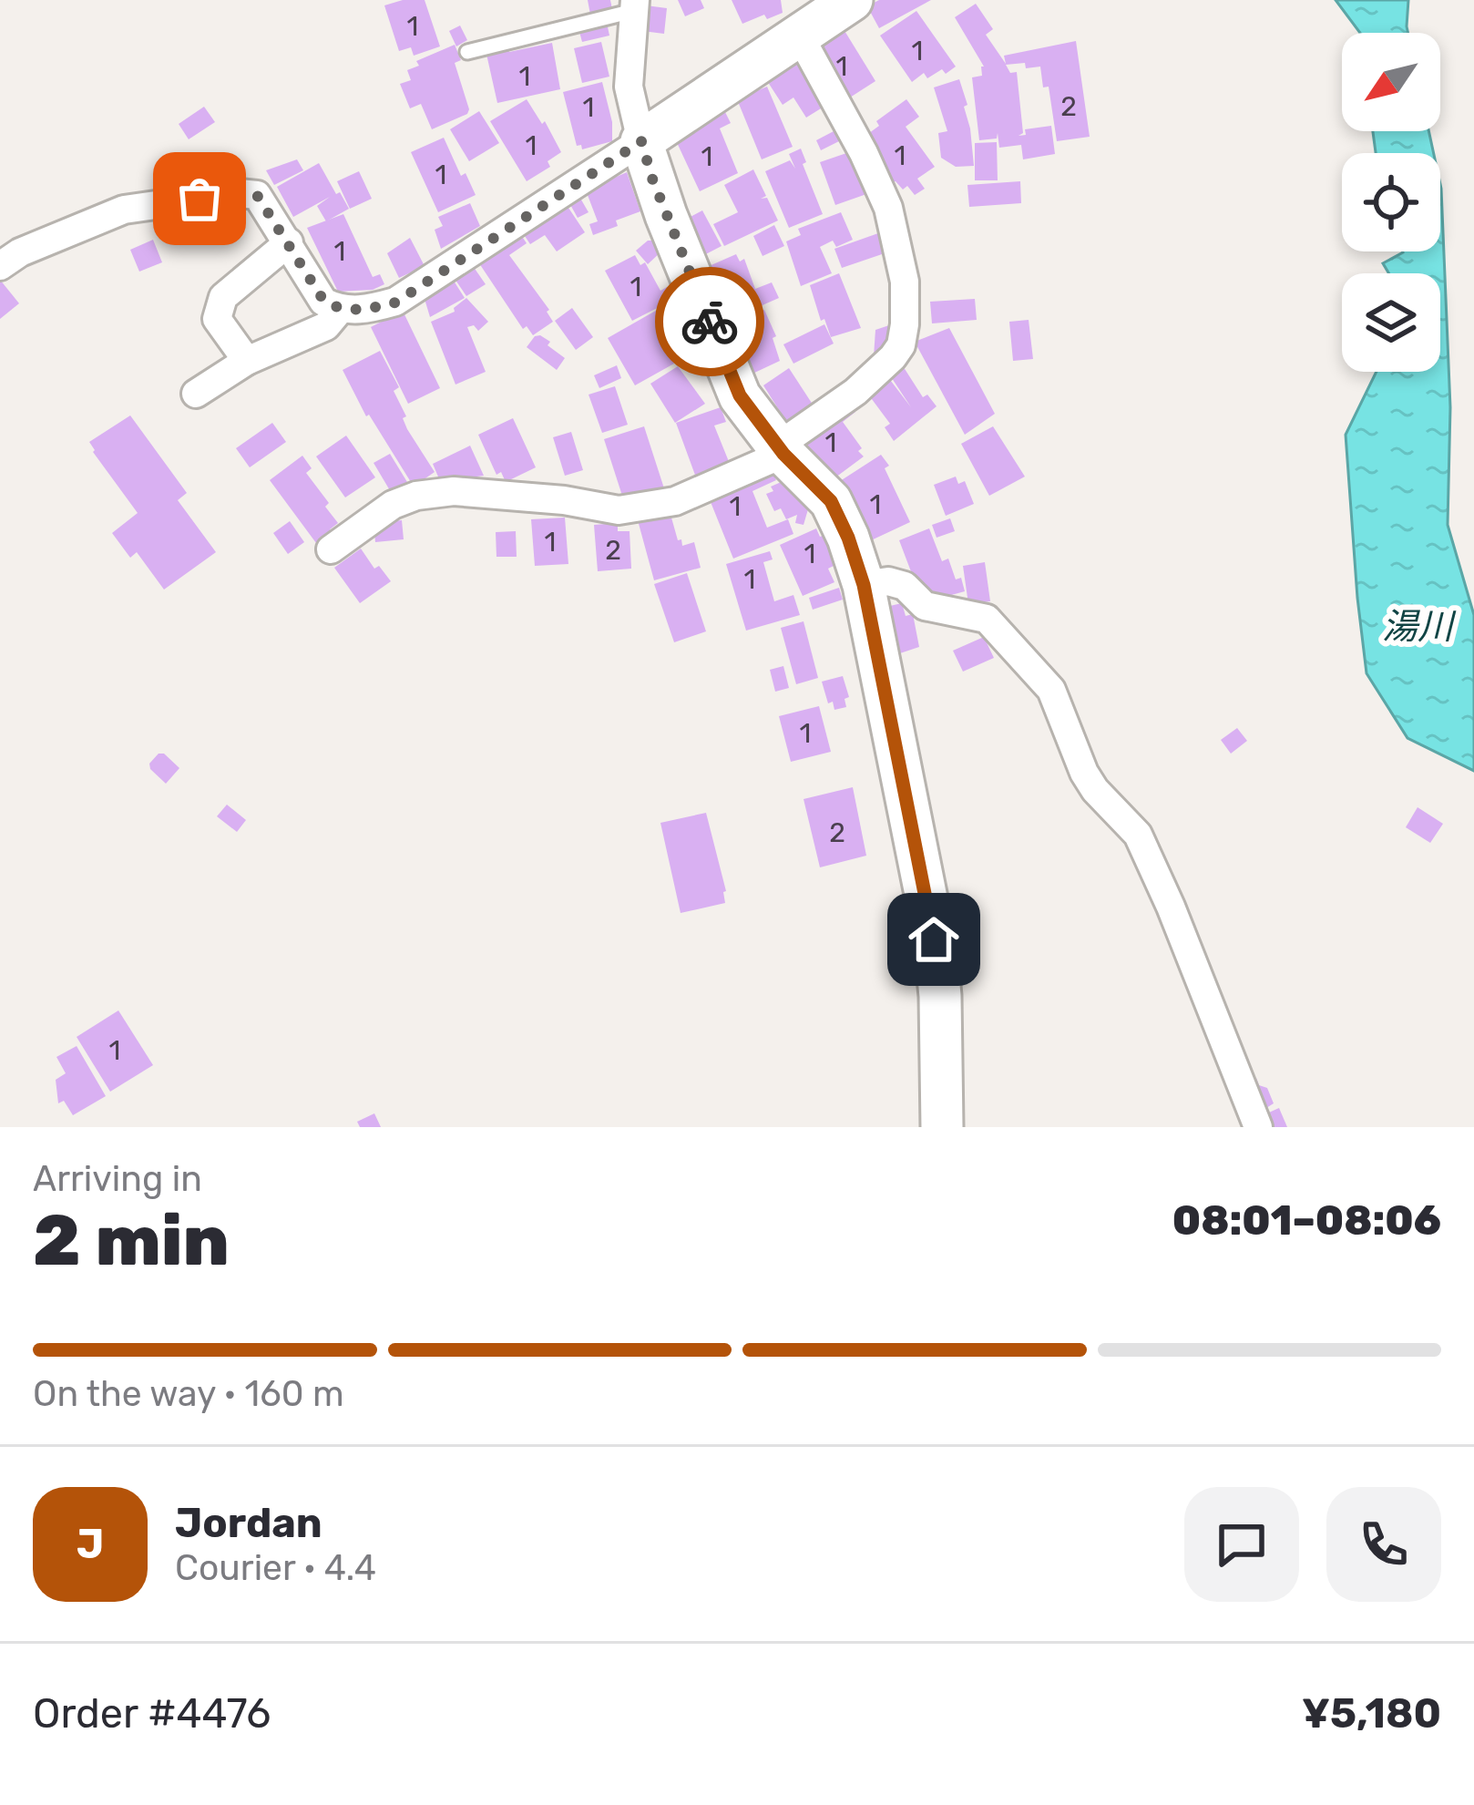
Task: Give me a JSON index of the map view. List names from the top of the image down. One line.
{"water":["湯川"],"house_numbers":["1","1","1","1","2","1","1","1","1","1","1","1","1","1","1","1","2","1","1","1","2","1"],"north":"bottom left","page":{"heading":["2 min","Arriving in","08:01–08:06"],"panel":["Jordan","Courier · 4.4","Order #4476","¥5,180"],"bar":"On the way · 160 m","round":"J"}}
